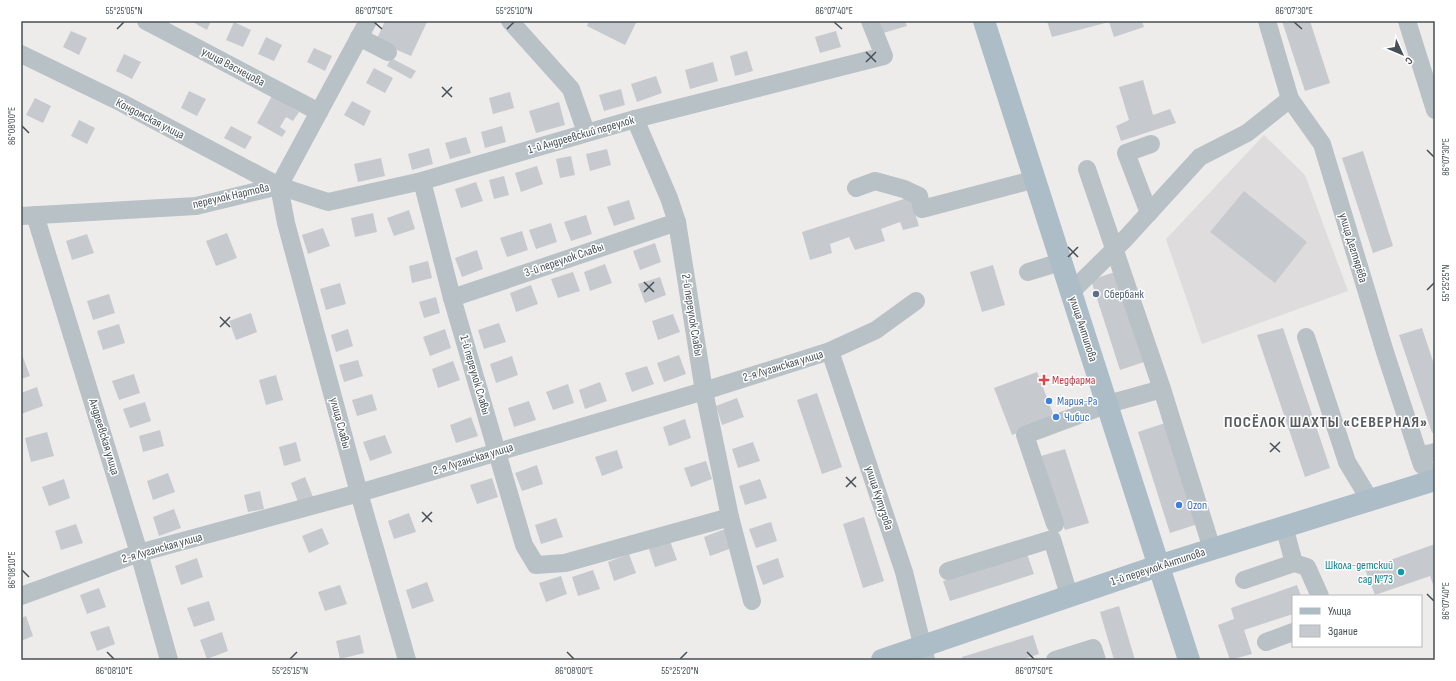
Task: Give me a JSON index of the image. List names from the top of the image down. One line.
{"streets":{"main road":["улица Антипова","1-й переулок Антипова"],"street":["улица Васнецова","Кондомская улица","1-й Андреевский переулок","переулок Нартова","улица Дегтярёва","3-й переулок Славы","2-й переулок Славы","2-я Луганская улица","1-й переулок Славы","улица Славы","Андреевская улица","улица Кутузова"]},"crossings":[["улица Васнецова","переулок Нартова"],["Кондомская улица","1-й Андреевский переулок"],["Кондомская улица","переулок Нартова"],["Кондомская улица","улица Славы"],["1-й Андреевский переулок","переулок Нартова"],["1-й Андреевский переулок","2-й переулок Славы"],["1-й Андреевский переулок","1-й переулок Славы"],["1-й Андреевский переулок","улица Славы"],["переулок Нартова","улица Славы"],["переулок Нартова","Андреевская улица"],["3-й переулок Славы","2-й переулок Славы"],["3-й переулок Славы","1-й переулок Славы"],["2-й переулок Славы","2-я Луганская улица"],["2-й переулок Славы","1-й переулок Славы"],["улица Антипова","1-й переулок Антипова"],["2-я Луганская улица","1-й переулок Славы"],["2-я Луганская улица","улица Славы"],["2-я Луганская улица","Андреевская улица"],["2-я Луганская улица","улица Кутузова"],["улица Кутузова","1-й переулок Антипова"]],"districts":["ПОСЁЛОК ШАХТЫ «СЕВЕРНАЯ»"],"places":{"other":["Сбербанк","Мария-Ра","Чибис","Ozon","Школа-детский сад №73"],"health":["Медфарма"]},"legend":["Улица","Здание"],"north":"bottom right","coordinates":["55°25'05\"N","86°07'50\"E","55°25'10\"N","86°07'40\"E","86°07'30\"E","86°08'00\"E","55°25'25\"N","86°08'10\"E","55°25'15\"N","55°25'20\"N"]}
